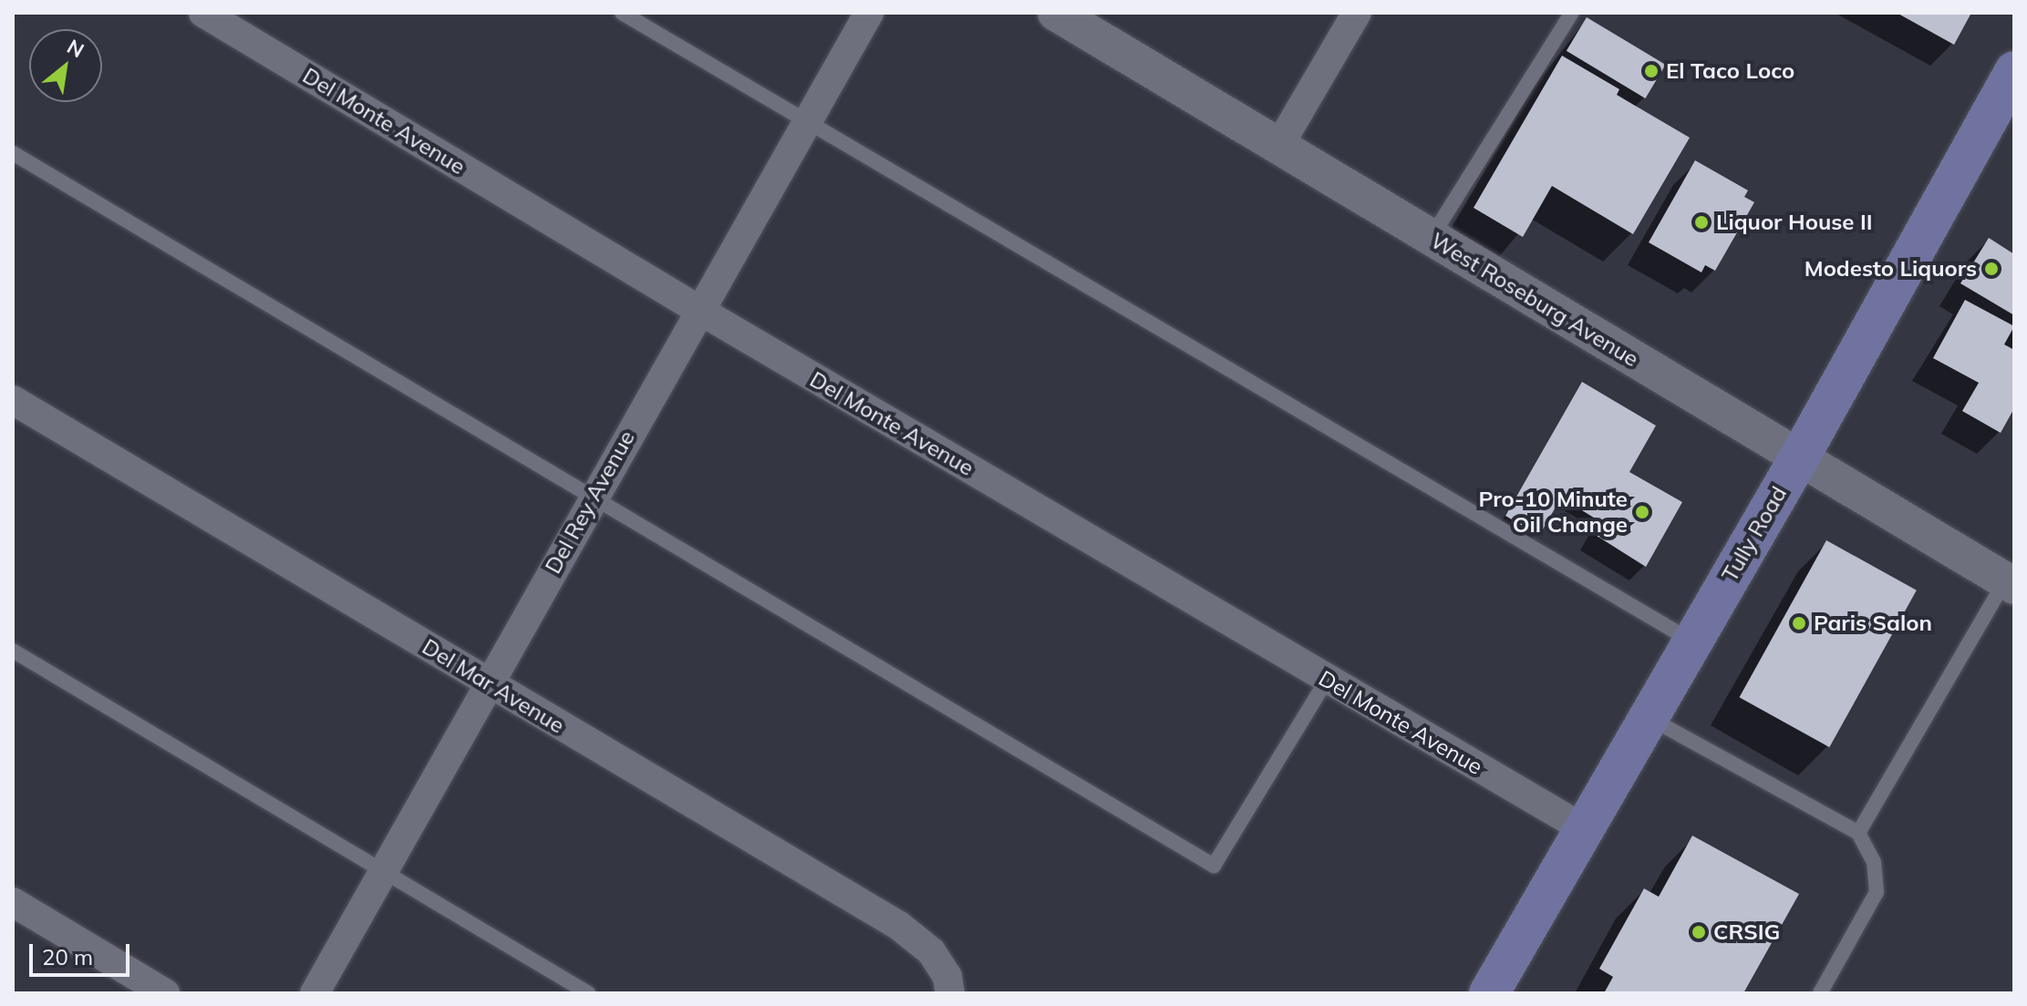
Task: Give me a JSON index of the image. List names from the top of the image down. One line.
{"streets":{"main road":["Tully Road"],"street":["Del Monte Avenue","West Roseburg Avenue","Del Rey Avenue","Del Mar Avenue"]},"crossings":[["Del Monte Avenue","Del Rey Avenue"],["Del Monte Avenue","Tully Road"],["West Roseburg Avenue","Tully Road"],["Del Rey Avenue","Del Mar Avenue"]],"places":["El Taco Loco","Liquor House II","Modesto Liquors","Pro-10 Minute Oil Change","Paris Salon","CRSIG"],"scale_bar":"20 m","north":"top right"}
